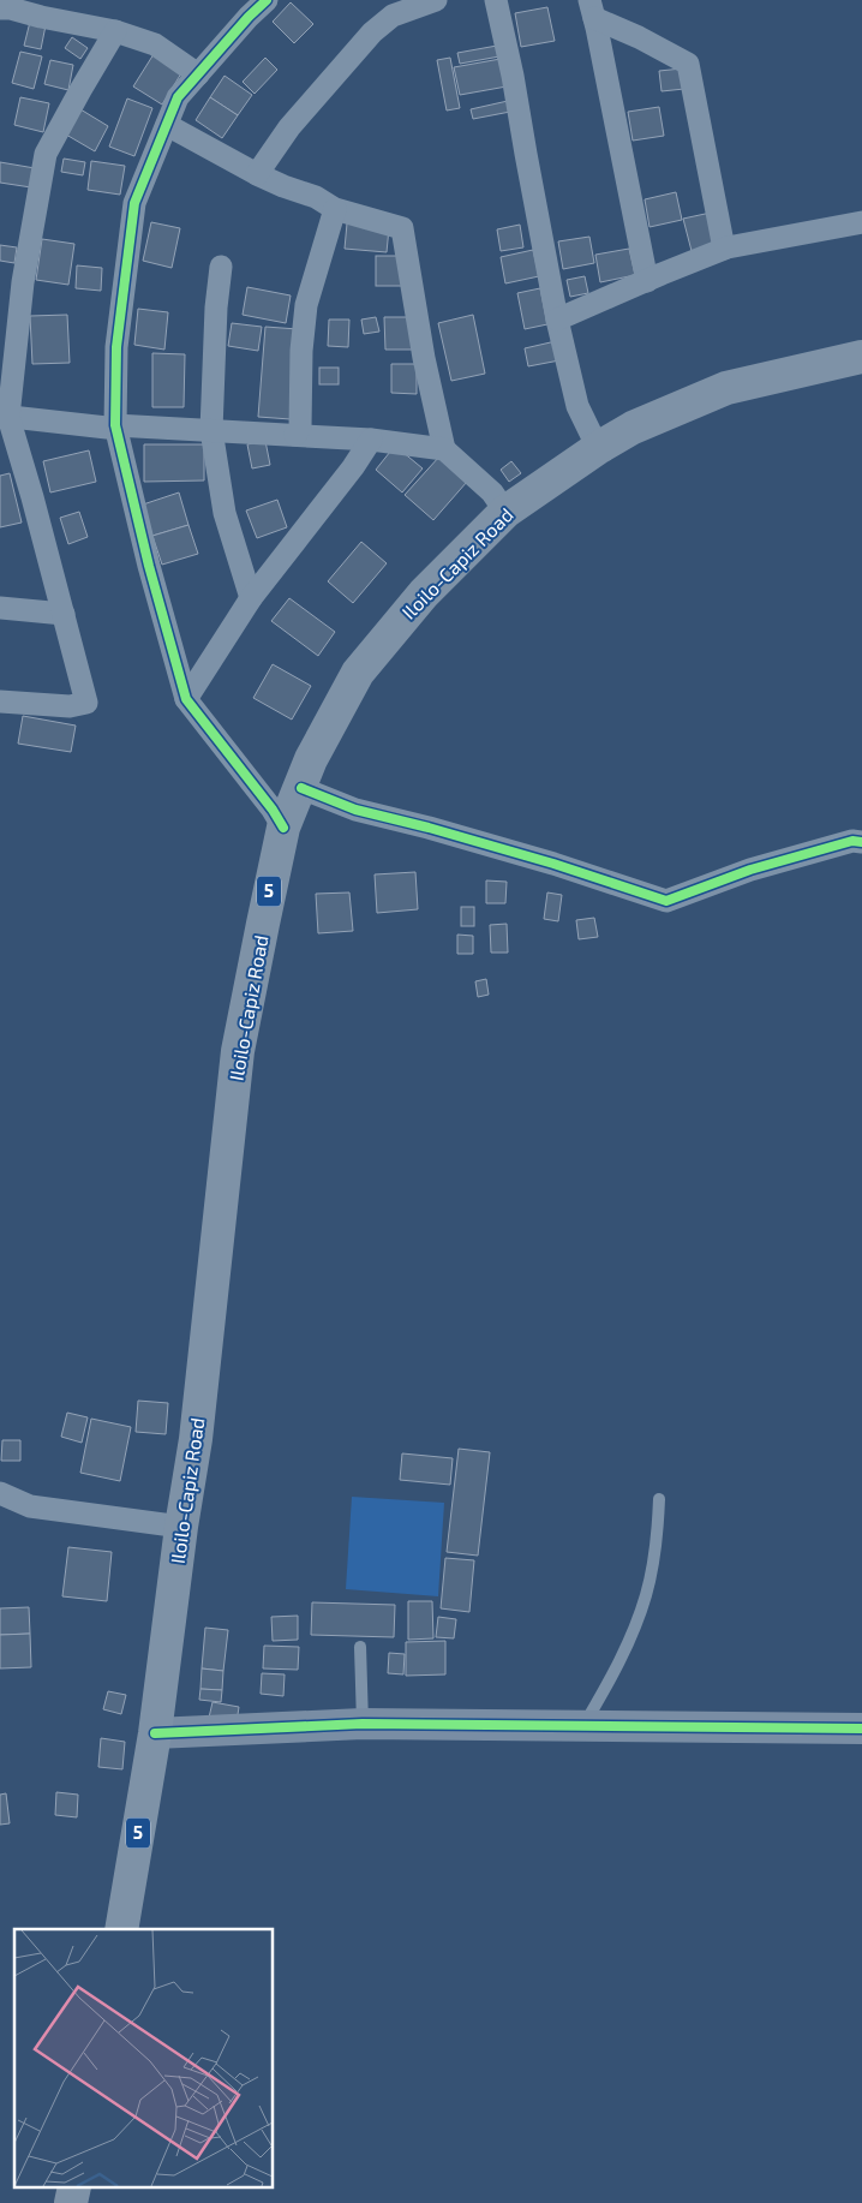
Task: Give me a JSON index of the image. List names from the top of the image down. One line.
{"streets":{"highway":["Iloilo-Capiz Road","5"]}}
